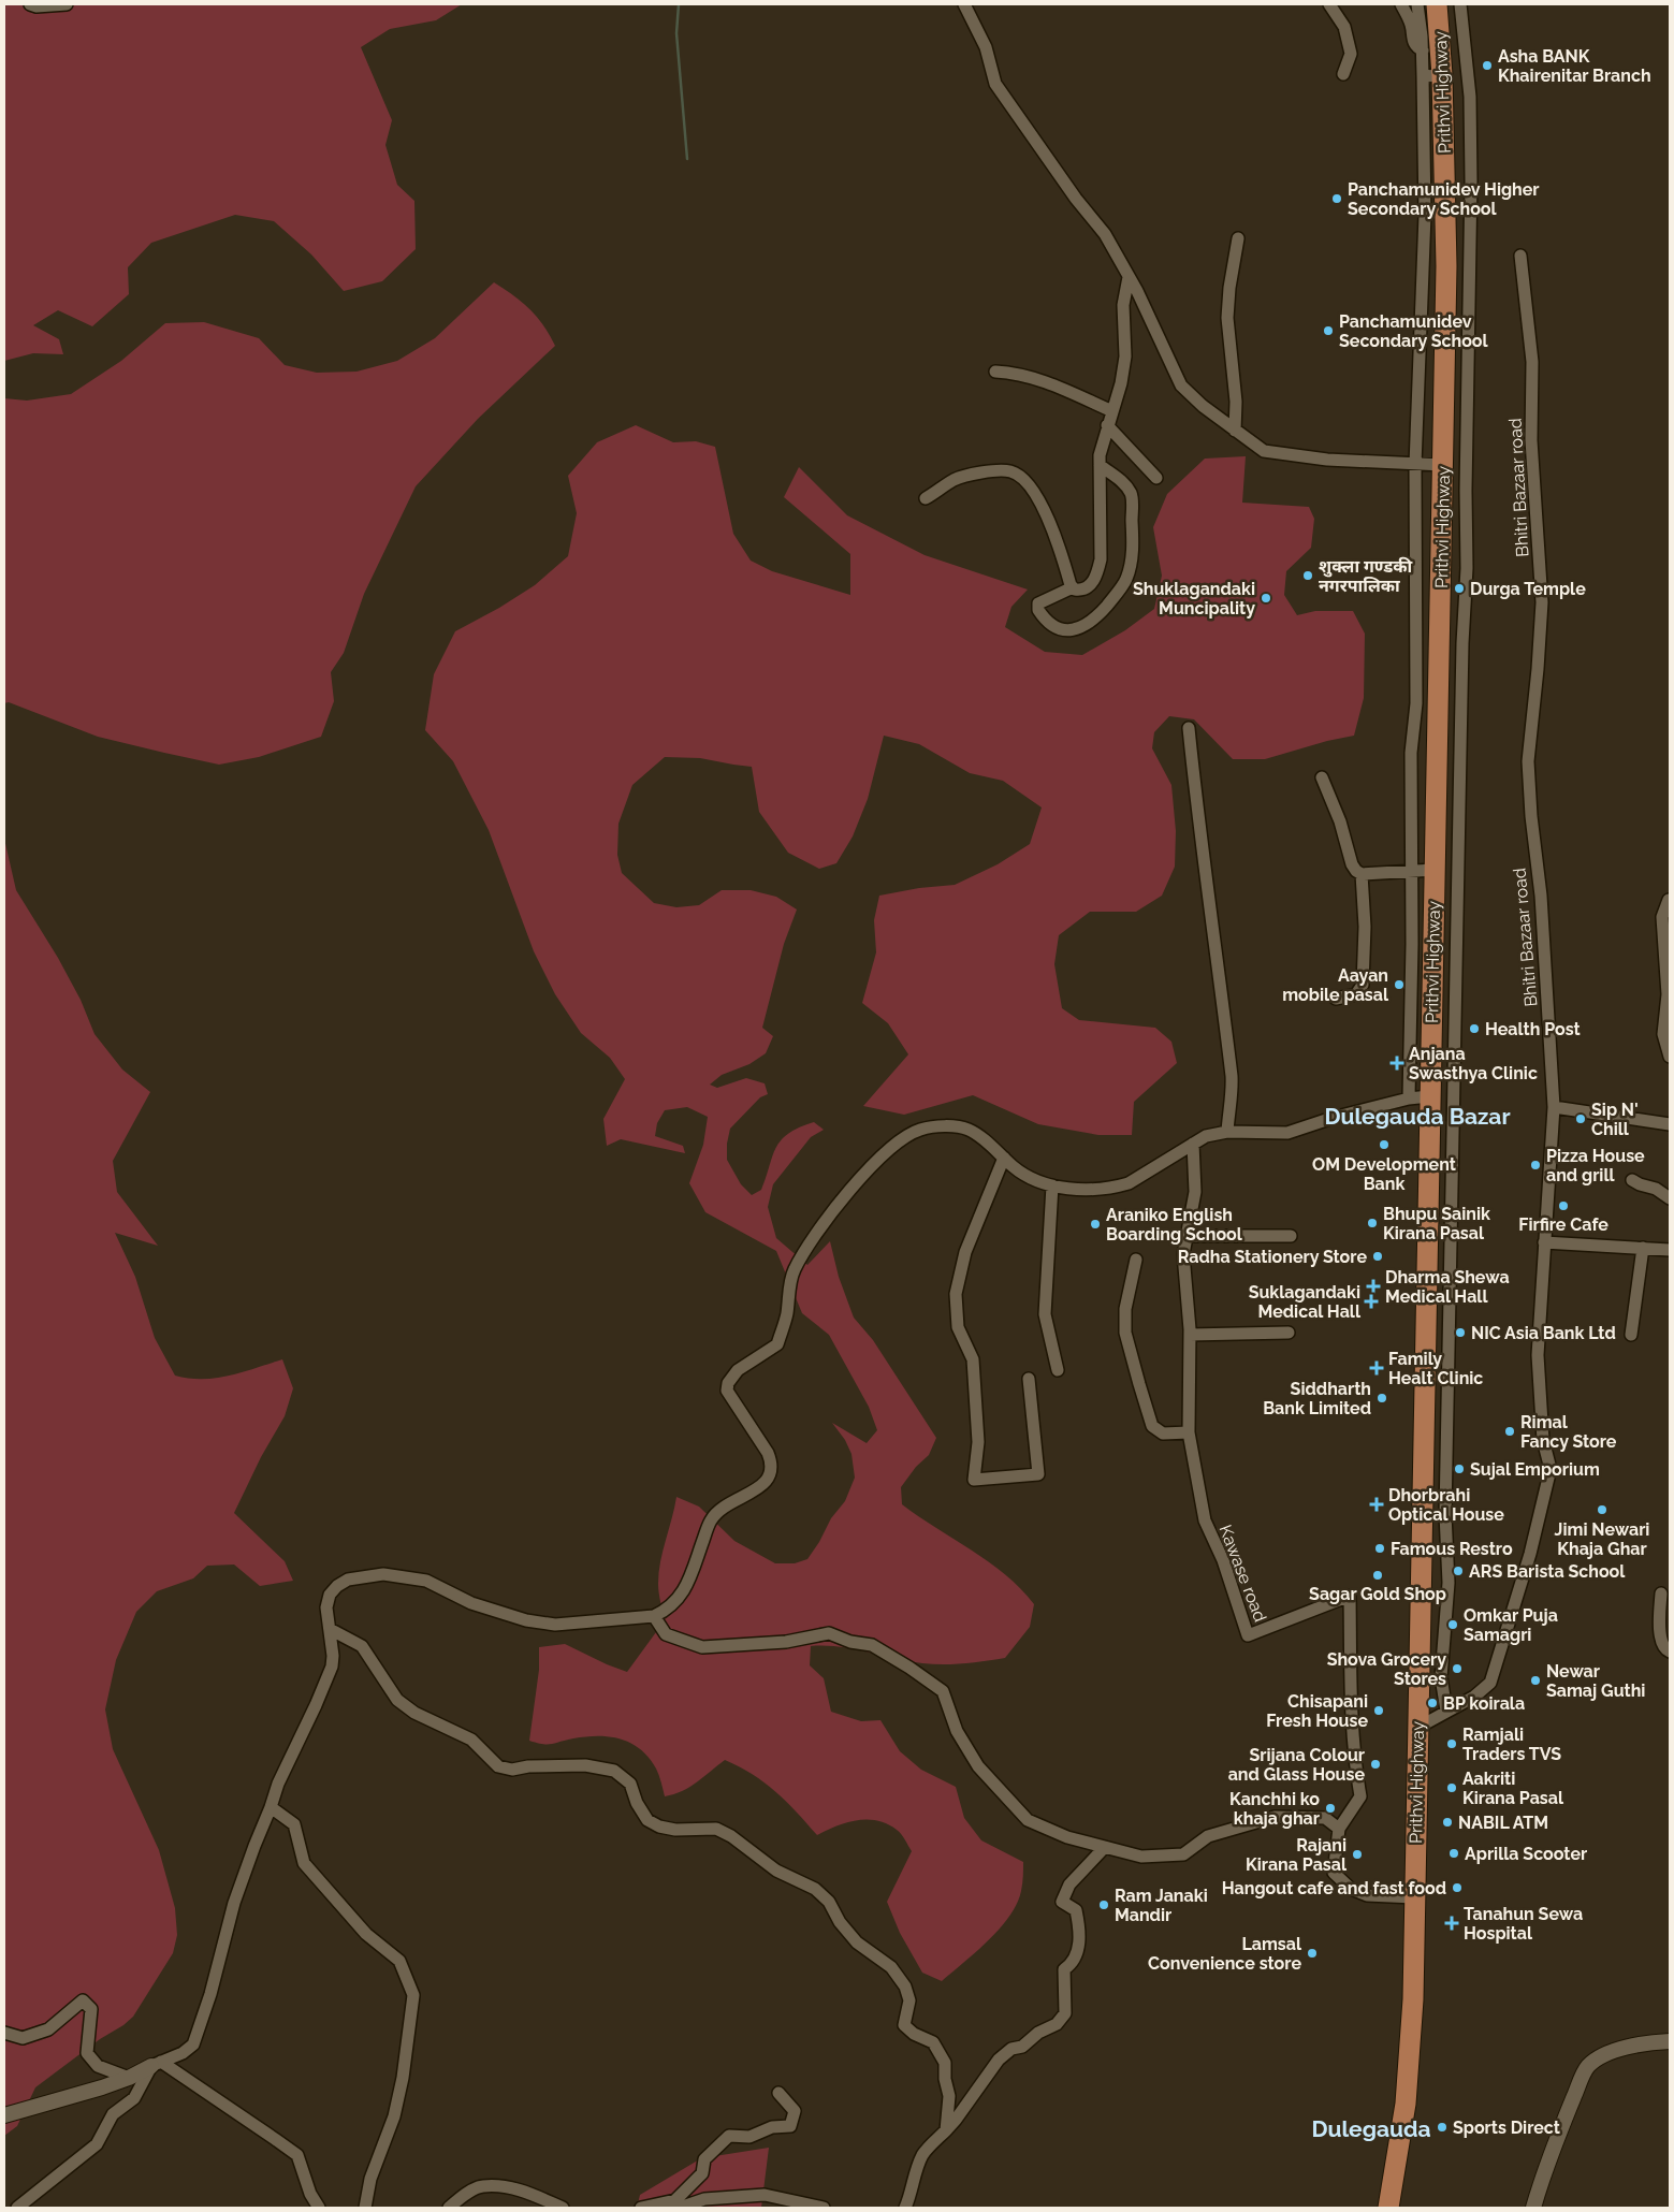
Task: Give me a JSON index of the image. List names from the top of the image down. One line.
{"streets":{"highway":["Prithvi Highway"],"street":["Bhitri Bazaar road","Kawase road"]},"crossings":[["Prithvi Highway","Bhitri Bazaar road"],["Prithvi Highway","Kawase road"]],"districts":["Dulegauda Bazar","Dulegauda"],"places":{"other":["Asha BANK Khairenitar Branch","Panchamunidev Higher Secondary School","Panchamunidev Secondary School","शुक्ला गण्डकी नगरपालिका","Durga Temple","Shuklagandaki Muncipality","Aayan mobile pasal","Health Post","Sip N' Chill","OM Development Bank","Pizza House and grill","Firfire Cafe","Bhupu Sainik Kirana Pasal","Araniko English Boarding School","Radha Stationery Store","NIC Asia Bank Ltd","Siddharth Bank Limited","Rimal Fancy Store","Sujal Emporium","Jimi Newari Khaja Ghar","Famous Restro","ARS Barista School","Sagar Gold Shop","Omkar Puja Samagri","Shova Grocery Stores","Newar Samaj Guthi","BP koirala","Chisapani Fresh House","Ramjali Traders TVS","Srijana Colour and Glass House","Aakriti Kirana Pasal","Kanchhi ko khaja ghar","NABIL ATM","Aprilla Scooter","Rajani Kirana Pasal","Hangout cafe and fast food","Ram Janaki Mandir","Lamsal Convenience store","Sports Direct"],"health":["Anjana Swasthya Clinic","Dharma Shewa Medical Hall","Suklagandaki Medical Hall","Family Healt Clinic","Dhorbrahi Optical House","Tanahun Sewa Hospital"]}}
